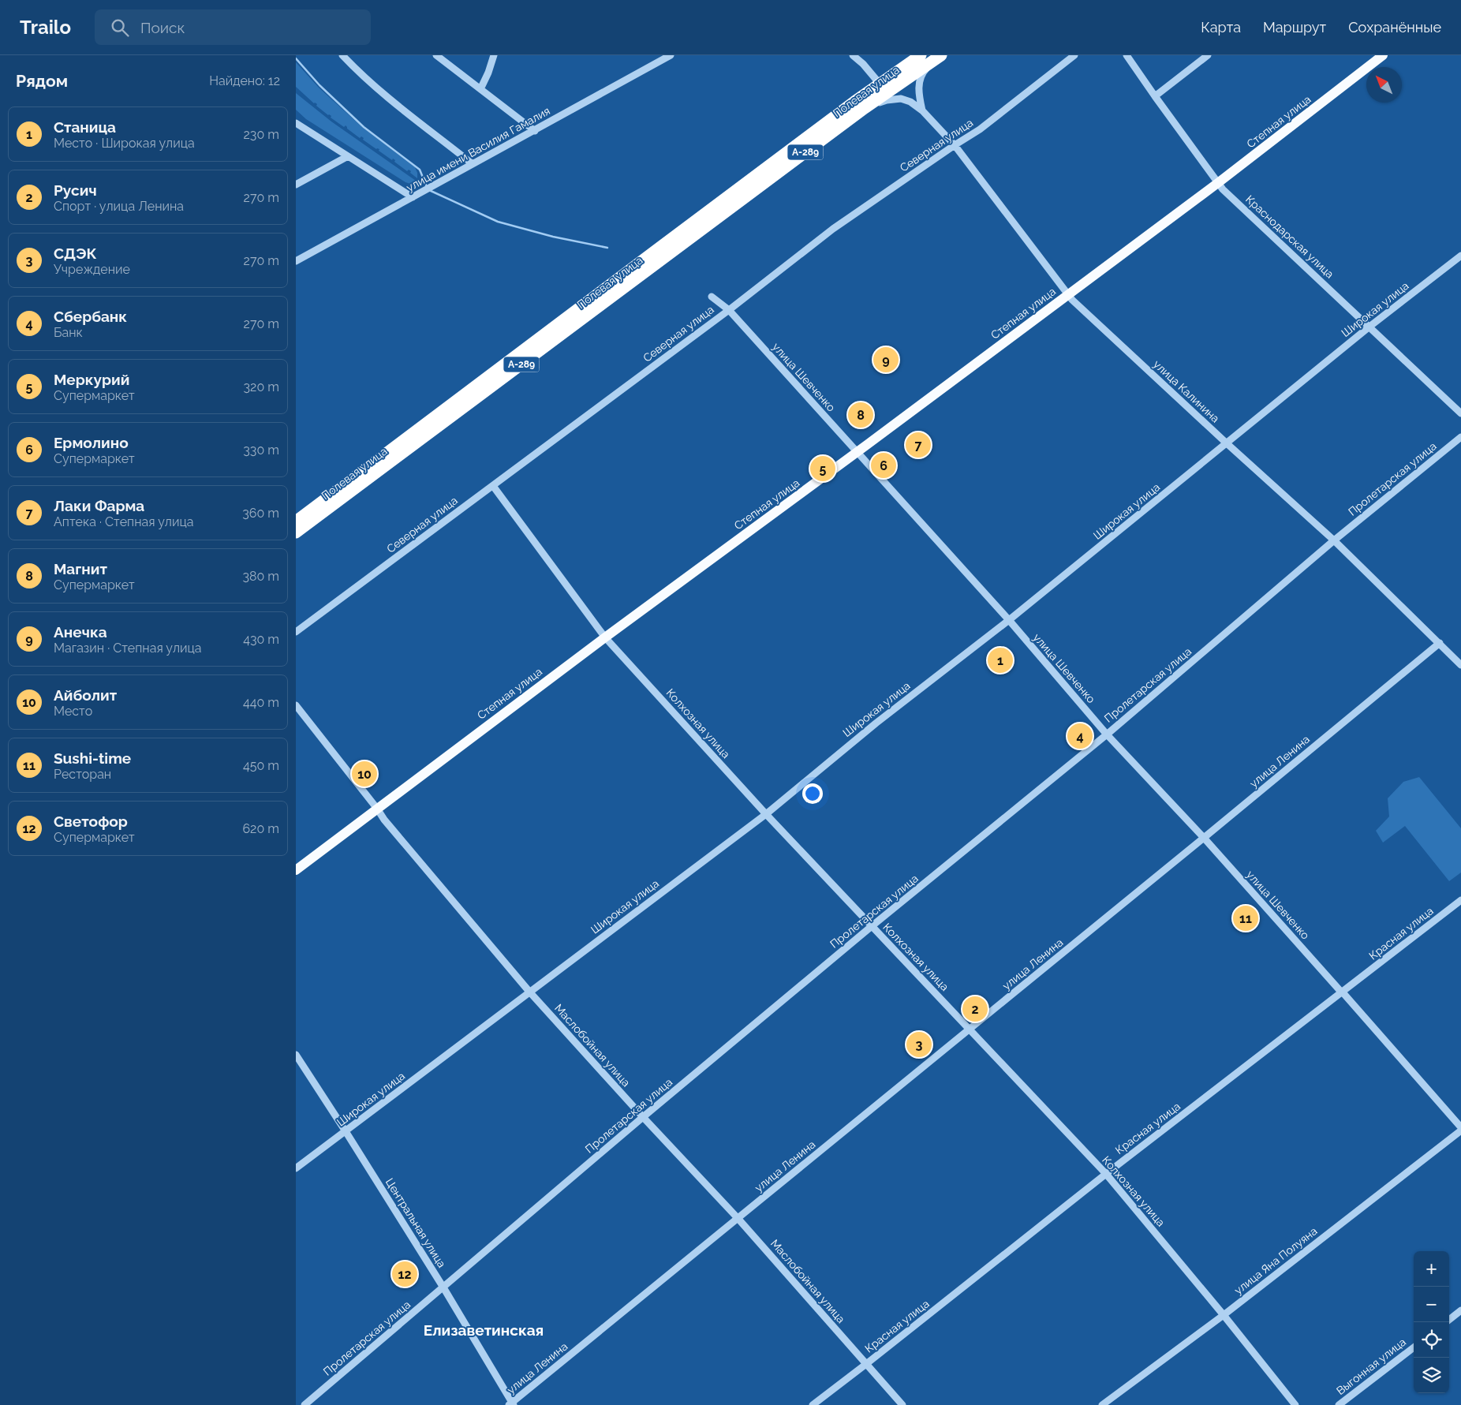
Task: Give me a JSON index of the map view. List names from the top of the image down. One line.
{"streets":{"highway":["Полевая улица","А-289"],"main road":["Степная улица"],"street":["Северная улица","улица имени Василия Гамалия","Краснодарская улица","Широкая улица","улица Шевченко","улица Калинина","Пролетарская улица","Колхозная улица","улица Ленина","Красная улица","Маслобойная улица","Центральная улица","улица Яна Полуяна","Выгонная улица"]},"crossings":[["Полевая улица","А-289"],["Степная улица","Краснодарская улица"],["Степная улица","улица Шевченко"],["Степная улица","улица Калинина"],["Степная улица","Колхозная улица"],["Степная улица","Маслобойная улица"],["Северная улица","улица Шевченко"],["Северная улица","улица Калинина"],["Северная улица","Колхозная улица"],["А-289","улица Калинина"],["Краснодарская улица","Широкая улица"],["Широкая улица","улица Шевченко"],["Широкая улица","улица Калинина"],["Широкая улица","Колхозная улица"],["Широкая улица","Маслобойная улица"],["Широкая улица","Центральная улица"],["улица Шевченко","Пролетарская улица"],["улица Шевченко","улица Ленина"],["улица Шевченко","Красная улица"],["улица Калинина","Пролетарская улица"],["улица Калинина","улица Ленина"],["Пролетарская улица","Колхозная улица"],["Пролетарская улица","Маслобойная улица"],["Пролетарская улица","Центральная улица"],["Колхозная улица","улица Ленина"],["Колхозная улица","Красная улица"],["Колхозная улица","улица Яна Полуяна"],["улица Ленина","Маслобойная улица"],["улица Ленина","Центральная улица"],["Красная улица","Маслобойная улица"]],"districts":["Елизаветинская"],"north":"top left","page":{"header":"Trailo","search":"Поиск","nav":["Карта","Маршрут","Сохранённые"],"heading":["Рядом","Найдено: 12"],"list":[{"mark":"1","name":"Станица","note":"Место · Широкая улица","value":"230 m"},{"mark":"2","name":"Русич","note":"Спорт · улица Ленина","value":"270 m"},{"mark":"3","name":"СДЭК","note":"Учреждение","value":"270 m"},{"mark":"4","name":"Сбербанк","note":"Банк","value":"270 m"},{"mark":"5","name":"Меркурий","note":"Супермаркет","value":"320 m"},{"mark":"6","name":"Ермолино","note":"Супермаркет","value":"330 m"},{"mark":"7","name":"Лаки Фарма","note":"Аптека · Степная улица","value":"360 m"},{"mark":"8","name":"Магнит","note":"Супермаркет","value":"380 m"},{"mark":"9","name":"Анечка","note":"Магазин · Степная улица","value":"430 m"},{"mark":"10","name":"Айболит","note":"Место","value":"440 m"},{"mark":"11","name":"Sushi-time","note":"Ресторан","value":"450 m"},{"mark":"12","name":"Светофор","note":"Супермаркет","value":"620 m"}],"pins":["9","8","7","6","5","1","4","10","11","2","3","12"],"map_buttons":["+","−"]}}
